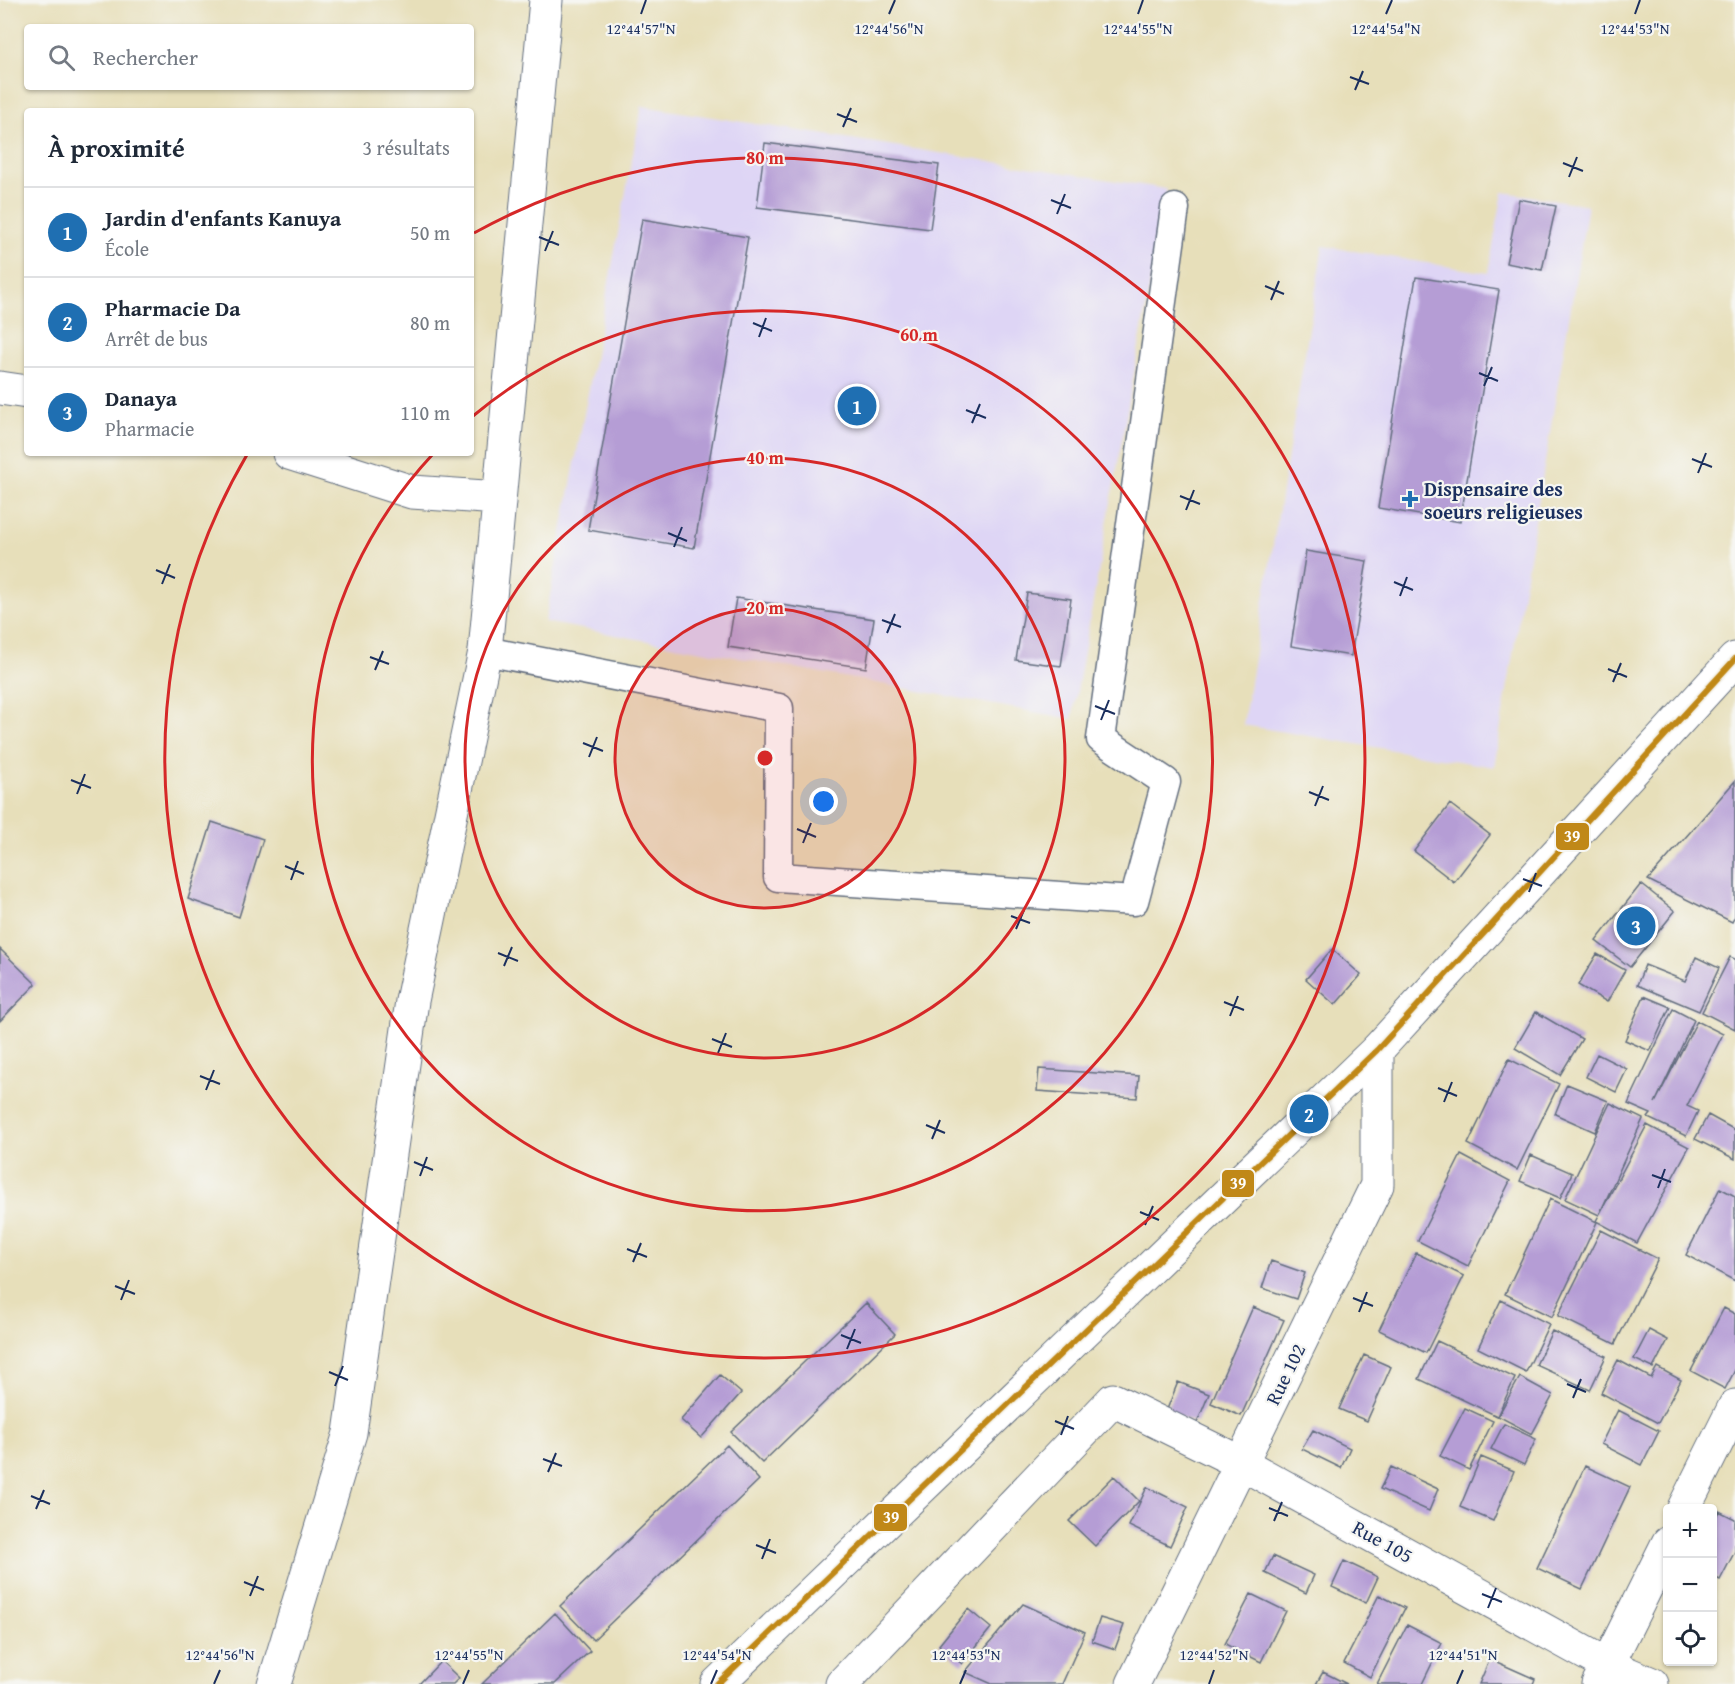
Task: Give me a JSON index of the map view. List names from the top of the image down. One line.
{"streets":{"main road":["Rue 102","Rue 105"]},"crossings":[["Rue 102","Rue 105"]],"places":{"health":["Dispensaire des soeurs religieuses"]},"lines":["transit line 39"],"page":{"search":"Rechercher","heading":["À proximité","3 résultats"],"list":[{"mark":"1","name":"Jardin d'enfants Kanuya","note":"École","value":"50 m"},{"mark":"2","name":"Pharmacie Da","note":"Arrêt de bus","value":"80 m"},{"mark":"3","name":"Danaya","note":"Pharmacie","value":"110 m"}],"pins":["1","3","2"],"map_buttons":["+","−"]},"coordinates":["12°44'57\"N","12°44'56\"N","12°44'55\"N","12°44'54\"N","12°44'53\"N","12°44'52\"N","12°44'51\"N"],"rings":["80 m","60 m","40 m","20 m"]}
